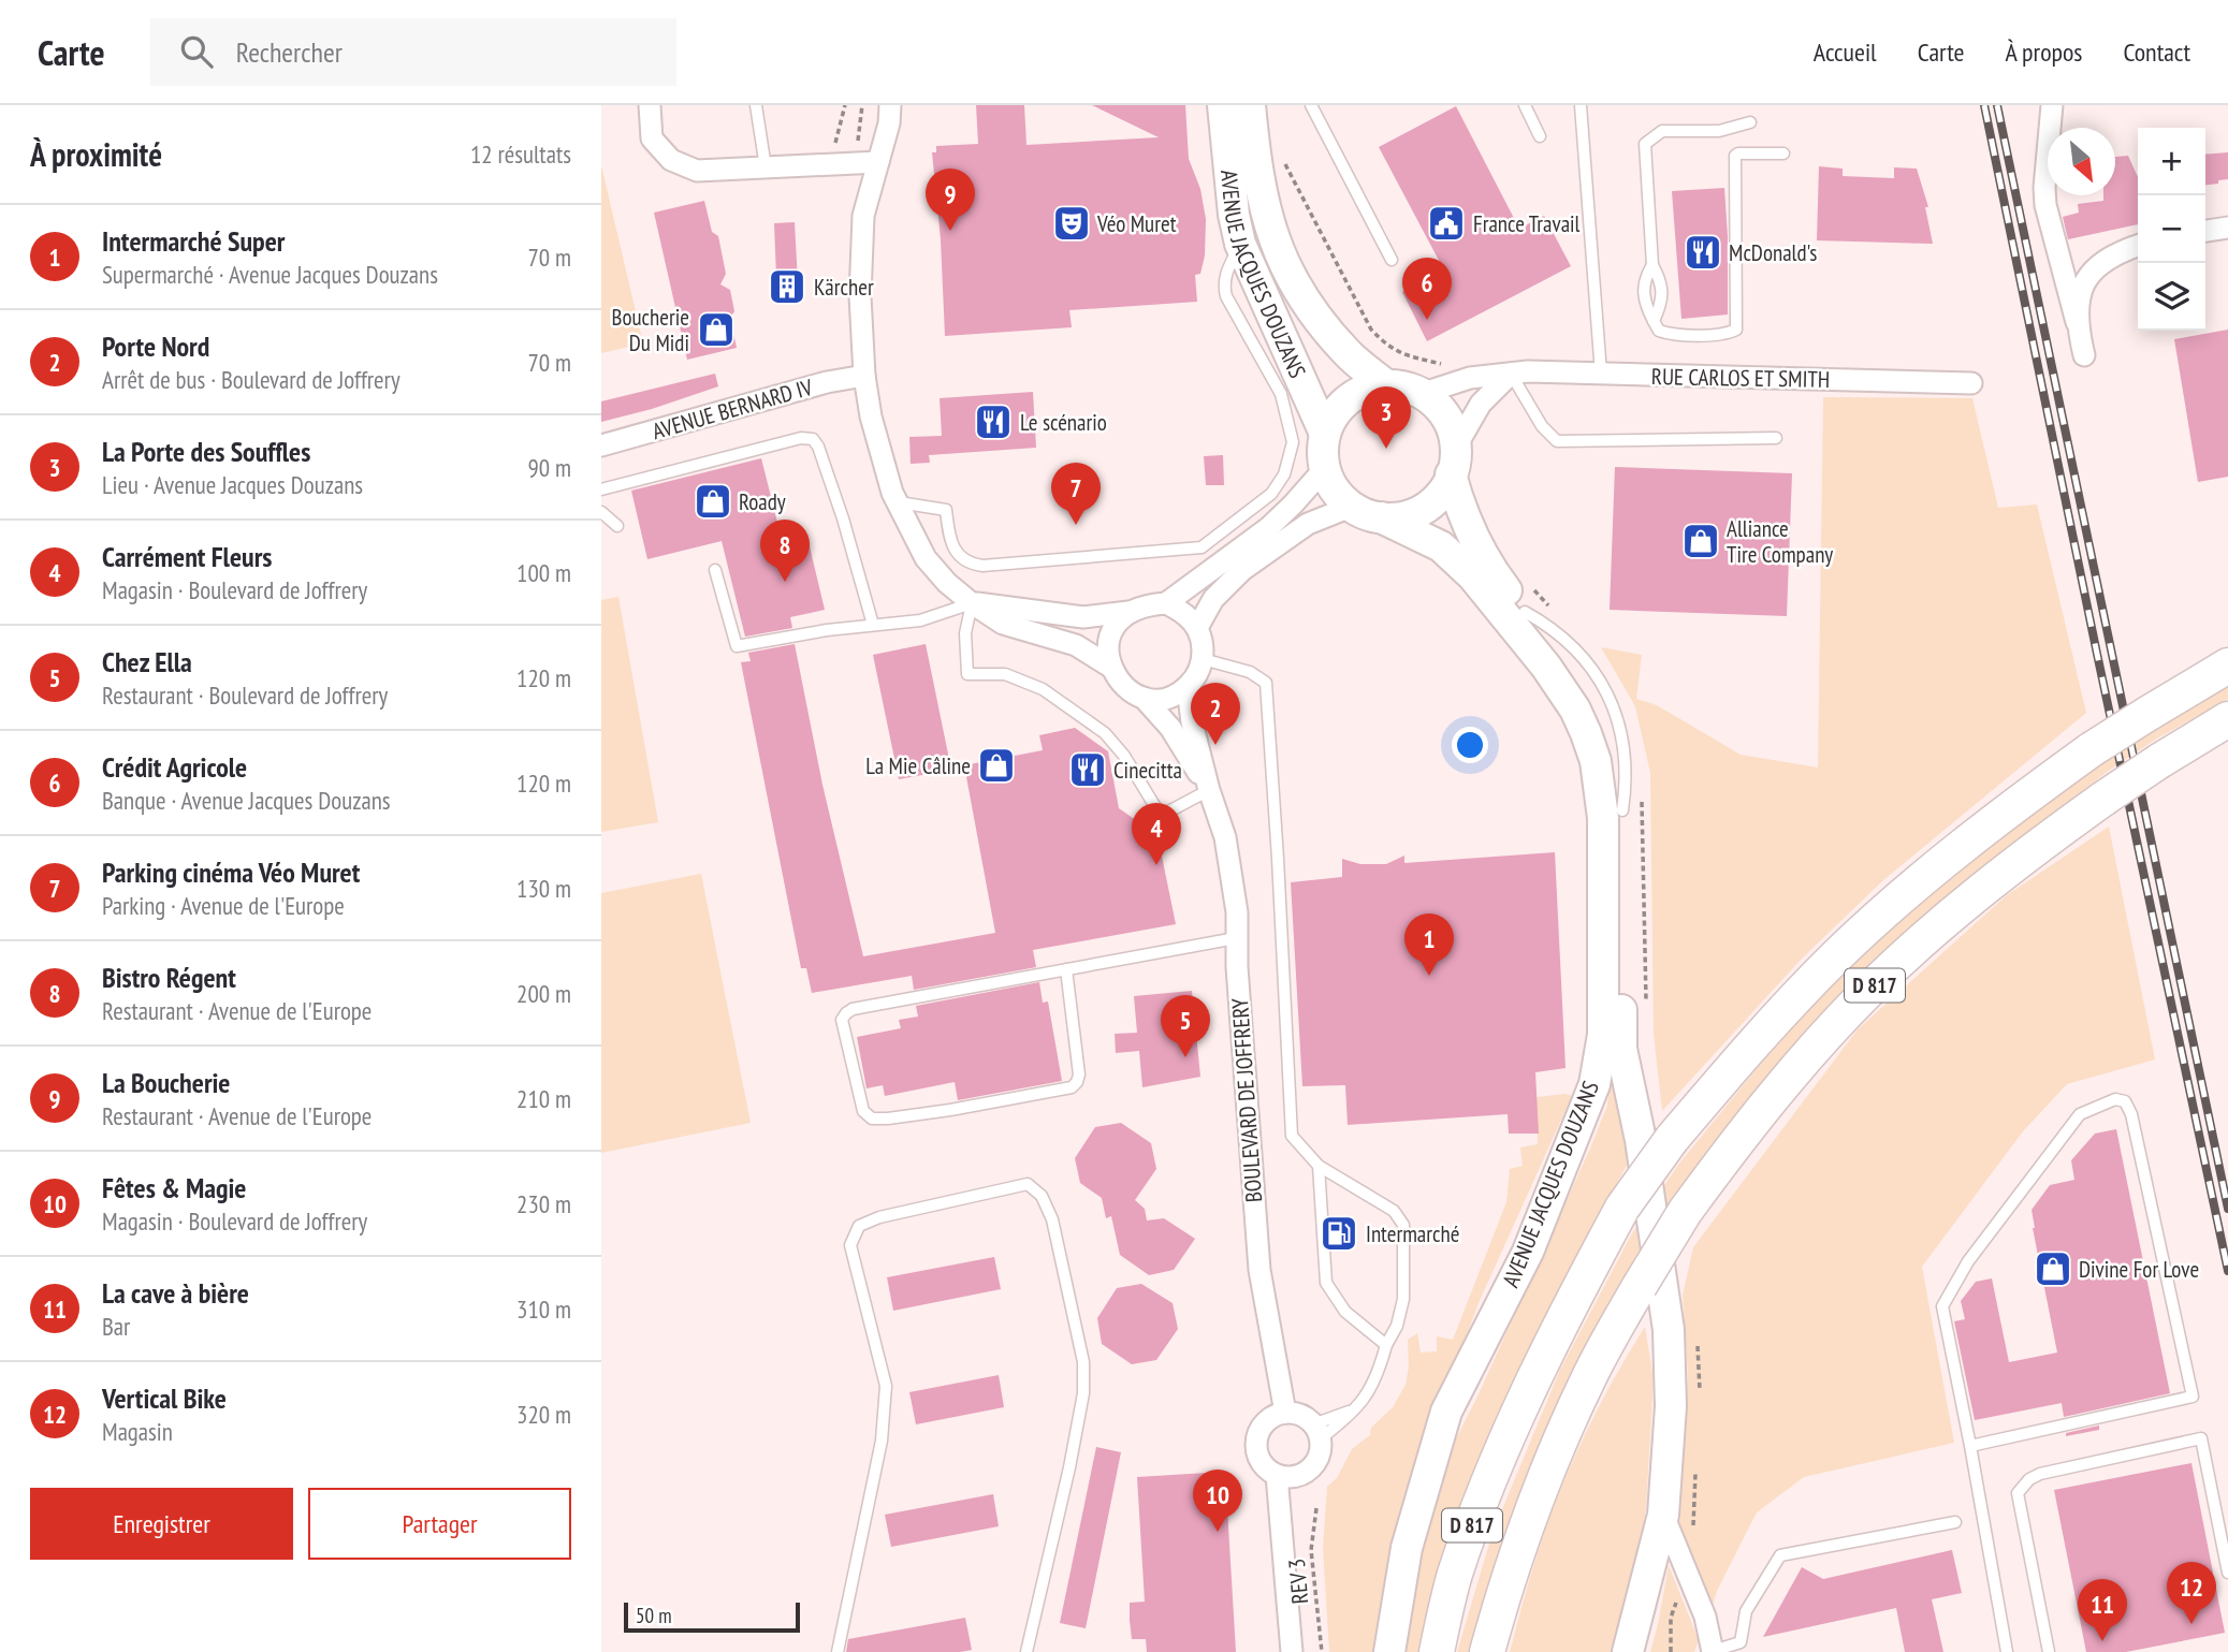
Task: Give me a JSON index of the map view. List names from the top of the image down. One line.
{"streets":{"main road":["AVENUE JACQUES DOUZANS","D 817"],"street":["RUE CARLOS ET SMITH","AVENUE BERNARD IV","BOULEVARD DE JOFFRERY"],"path":["REV 3"]},"crossings":[["AVENUE JACQUES DOUZANS","RUE CARLOS ET SMITH"]],"places":{"theatre":["Véo Muret"],"public building":["France Travail"],"restaurant":["McDonald's","Le scénario","Cinecitta"],"building":["Kärcher"],"shop":["Boucherie Du Midi","Roady","Alliance Tire Company","La Mie Câline","Divine For Love"],"fuel station":["Intermarché"]},"scale_bar":"50 m","north":"bottom right","page":{"header":"Carte","search":"Rechercher","nav":["Accueil","Carte","À propos","Contact"],"heading":["À proximité","12 résultats"],"map_buttons":["+","−"],"pins":["9","6","3","7","8","2","4","1","5","10","12","11"],"list":[{"mark":"1","name":"Intermarché Super","note":"Supermarché · Avenue Jacques Douzans","value":"70 m"},{"mark":"2","name":"Porte Nord","note":"Arrêt de bus · Boulevard de Joffrery","value":"70 m"},{"mark":"3","name":"La Porte des Souffles","note":"Lieu · Avenue Jacques Douzans","value":"90 m"},{"mark":"4","name":"Carrément Fleurs","note":"Magasin · Boulevard de Joffrery","value":"100 m"},{"mark":"5","name":"Chez Ella","note":"Restaurant · Boulevard de Joffrery","value":"120 m"},{"mark":"6","name":"Crédit Agricole","note":"Banque · Avenue Jacques Douzans","value":"120 m"},{"mark":"7","name":"Parking cinéma Véo Muret","note":"Parking · Avenue de l'Europe","value":"130 m"},{"mark":"8","name":"Bistro Régent","note":"Restaurant · Avenue de l'Europe","value":"200 m"},{"mark":"9","name":"La Boucherie","note":"Restaurant · Avenue de l'Europe","value":"210 m"},{"mark":"10","name":"Fêtes & Magie","note":"Magasin · Boulevard de Joffrery","value":"230 m"},{"mark":"11","name":"La cave à bière","note":"Bar","value":"310 m"},{"mark":"12","name":"Vertical Bike","note":"Magasin","value":"320 m"}],"buttons":["Enregistrer","Partager"],"scale":"50 m"}}
